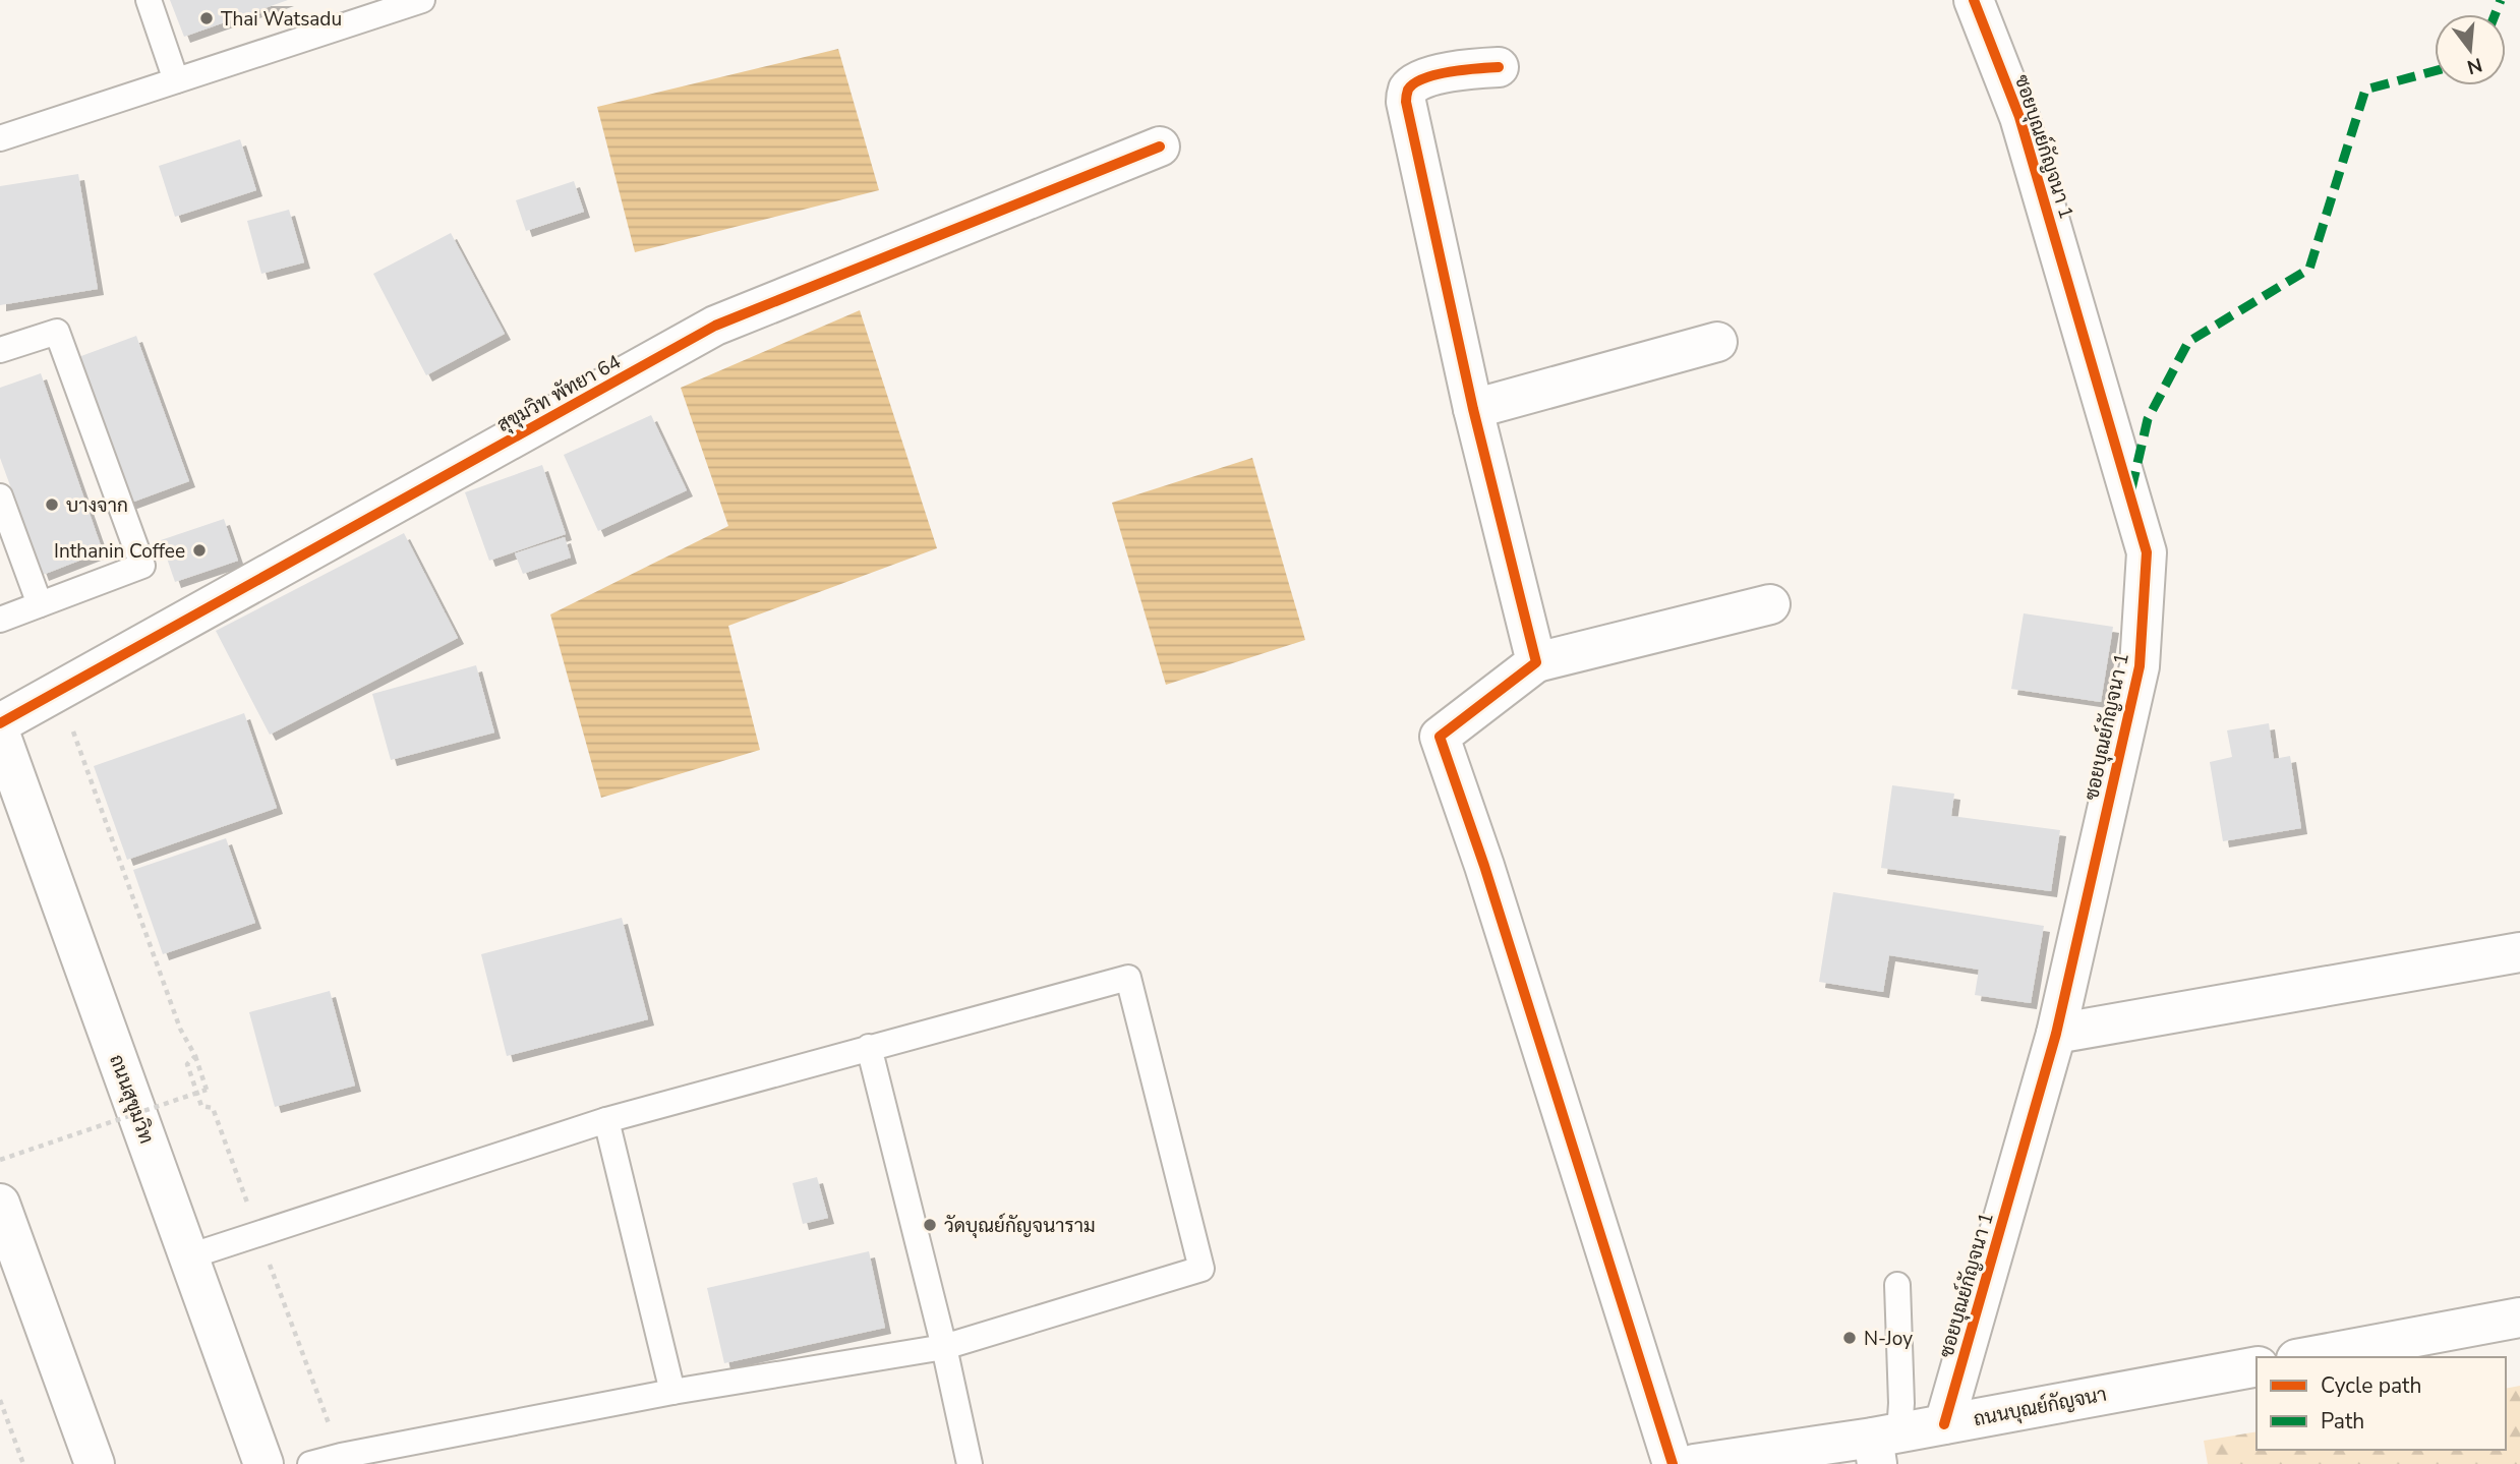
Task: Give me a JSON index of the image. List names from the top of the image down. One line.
{"streets":{"main road":["ซอยบุณย์กัญจนา 1","สุขุมวิท พัทยา 64","ถนนสุขุมวิท","ถนนบุณย์กัญจนา"]},"crossings":[["ซอยบุณย์กัญจนา 1","ถนนบุณย์กัญจนา"]],"places":["Thai Watsadu","บางจาก","Inthanin Coffee","วัดบุณย์กัญจนาราม","N-Joy"],"legend":["Cycle path","Path"],"north":"bottom"}
